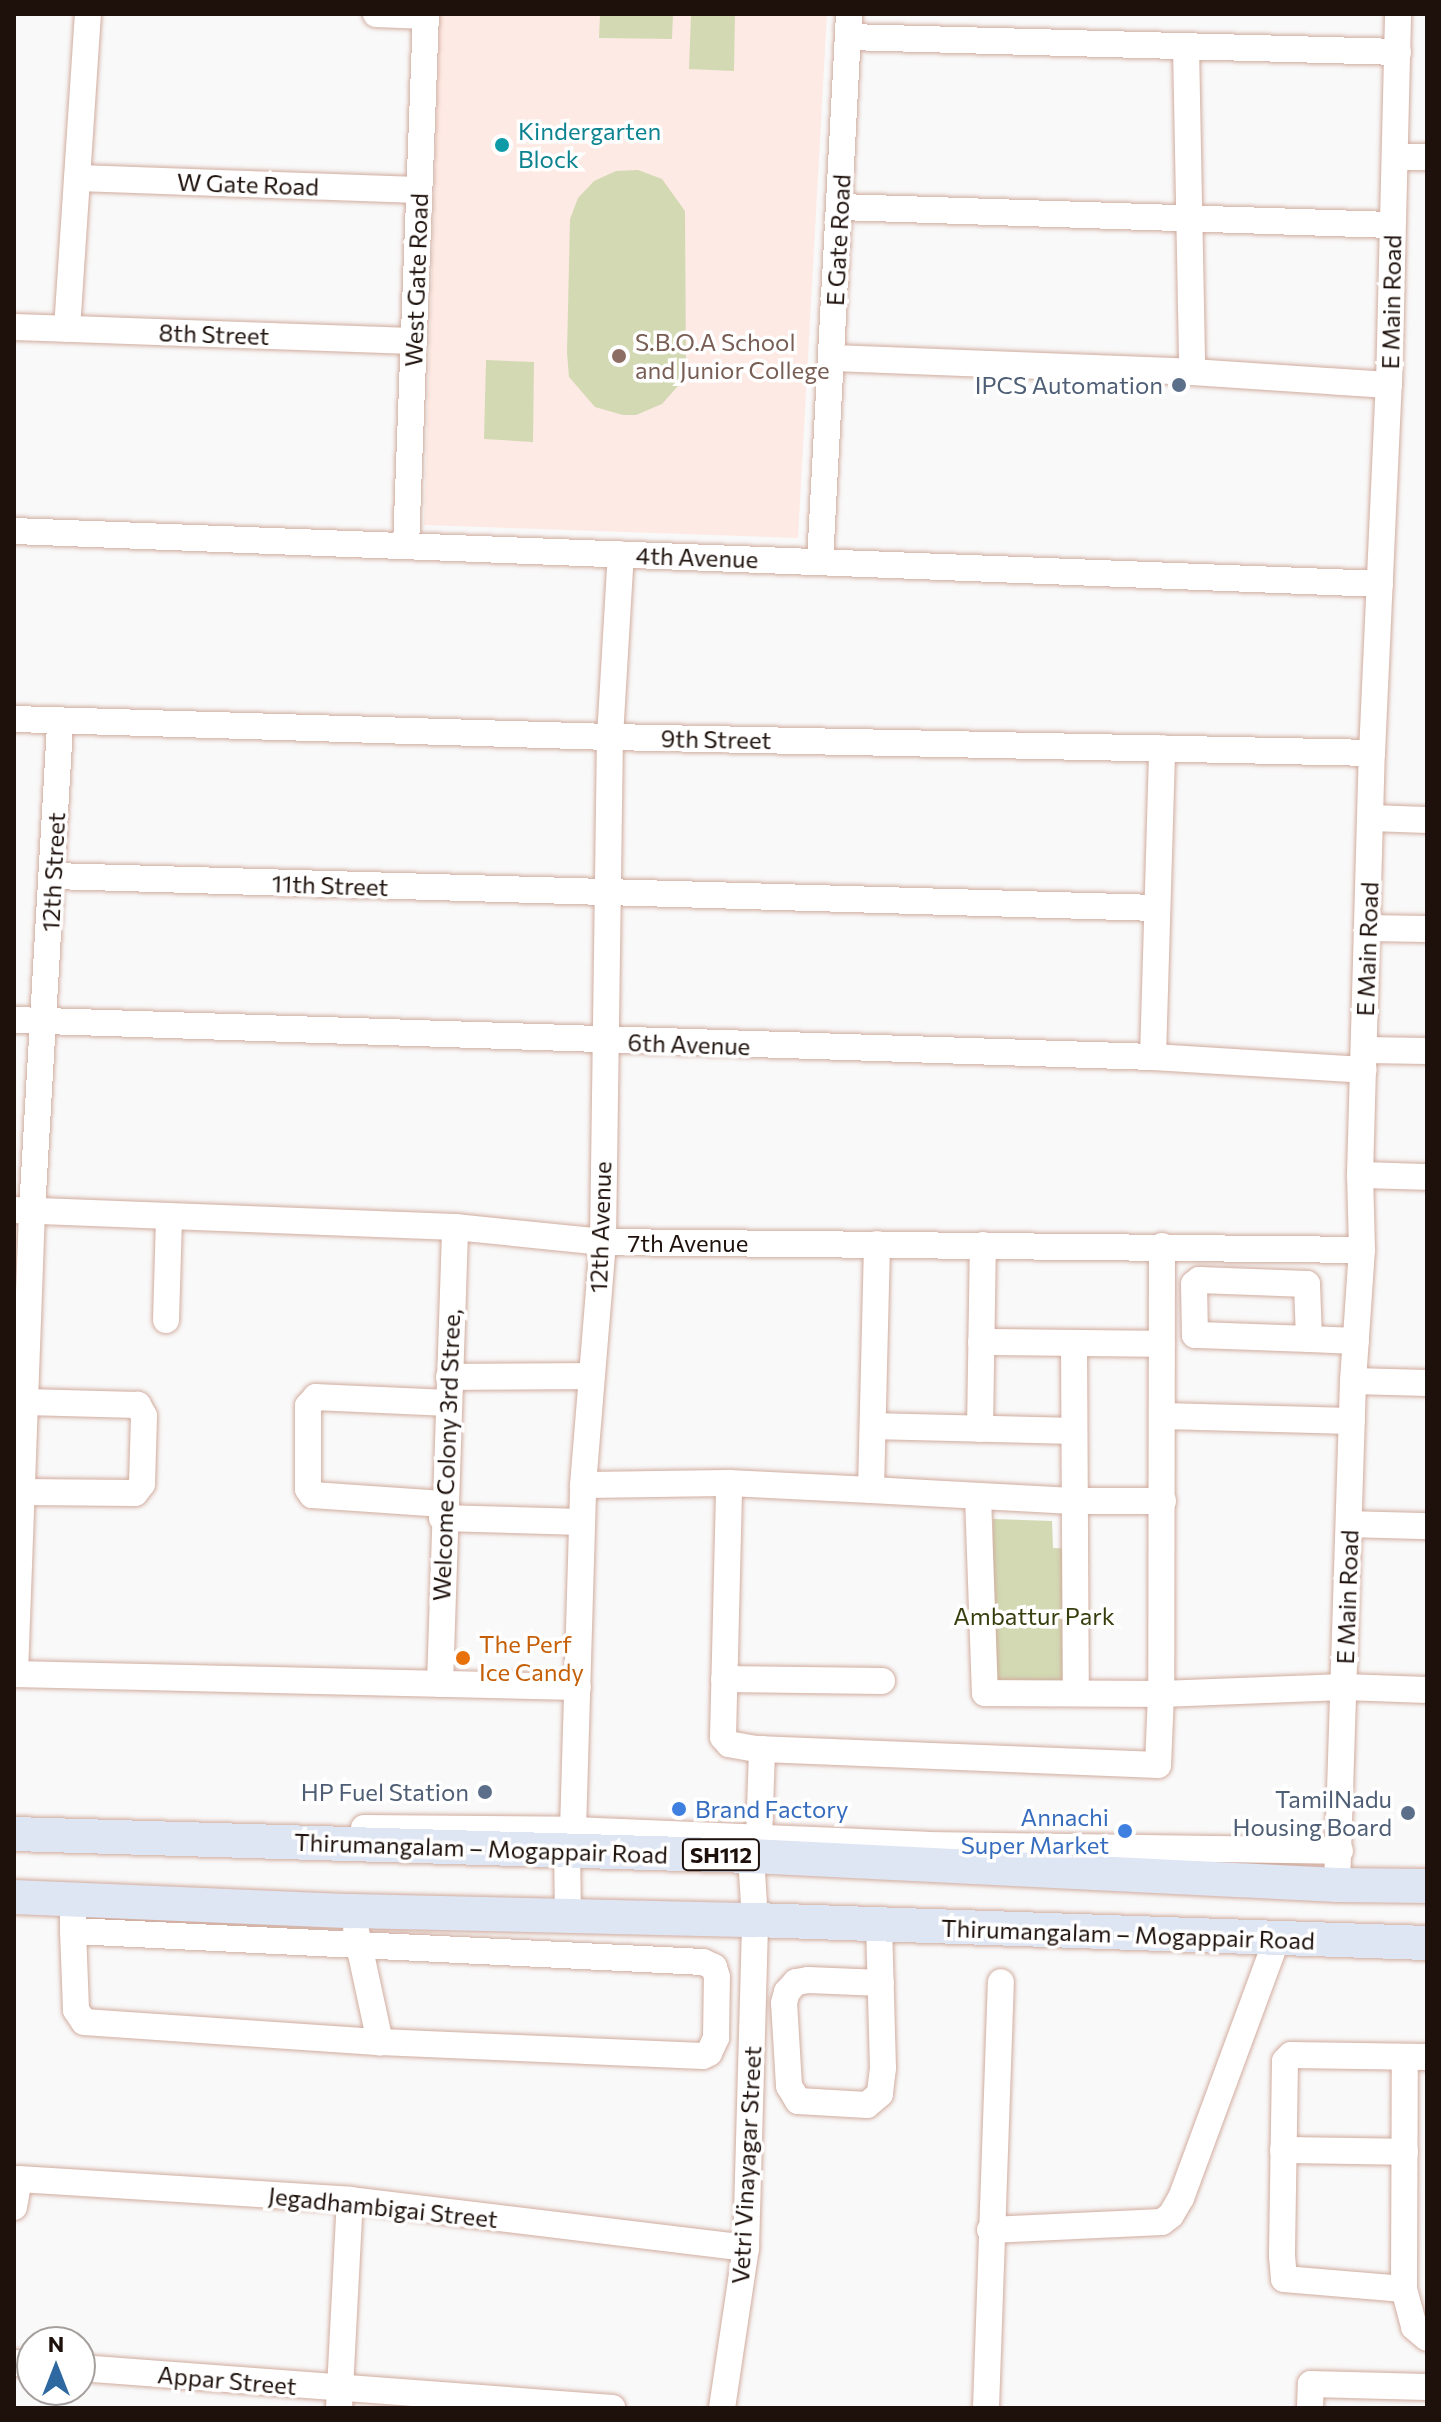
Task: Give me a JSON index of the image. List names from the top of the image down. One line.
{"streets":{"main road":["Thirumangalam – Mogappair Road","SH112"],"street":["W Gate Road","E Gate Road","West Gate Road","E Main Road","8th Street","4th Avenue","9th Street","12th Street","11th Street","6th Avenue","12th Avenue","7th Avenue","Welcome Colony 3rd Stree,","Vetri Vinayagar Street","Jegadhambigai Street","Appar Street"]},"crossings":[["W Gate Road","West Gate Road"],["E Gate Road","4th Avenue"],["West Gate Road","8th Street"],["West Gate Road","4th Avenue"],["E Main Road","4th Avenue"],["E Main Road","9th Street"],["E Main Road","6th Avenue"],["E Main Road","7th Avenue"],["E Main Road","Thirumangalam – Mogappair Road"],["4th Avenue","12th Avenue"],["9th Street","12th Street"],["9th Street","12th Avenue"],["12th Street","11th Street"],["12th Street","6th Avenue"],["12th Street","7th Avenue"],["11th Street","12th Avenue"],["6th Avenue","12th Avenue"],["12th Avenue","7th Avenue"],["12th Avenue","Thirumangalam – Mogappair Road"],["7th Avenue","Welcome Colony 3rd Stree,"],["Thirumangalam – Mogappair Road","Vetri Vinayagar Street"],["Vetri Vinayagar Street","Jegadhambigai Street"]],"parks":["Ambattur Park"],"places":["Kindergarten Block","S.B.O.A School and Junior College","IPCS Automation","The Perf Ice Candy","HP Fuel Station","Brand Factory","TamilNadu Housing Board","Annachi Super Market"],"north":"top"}
